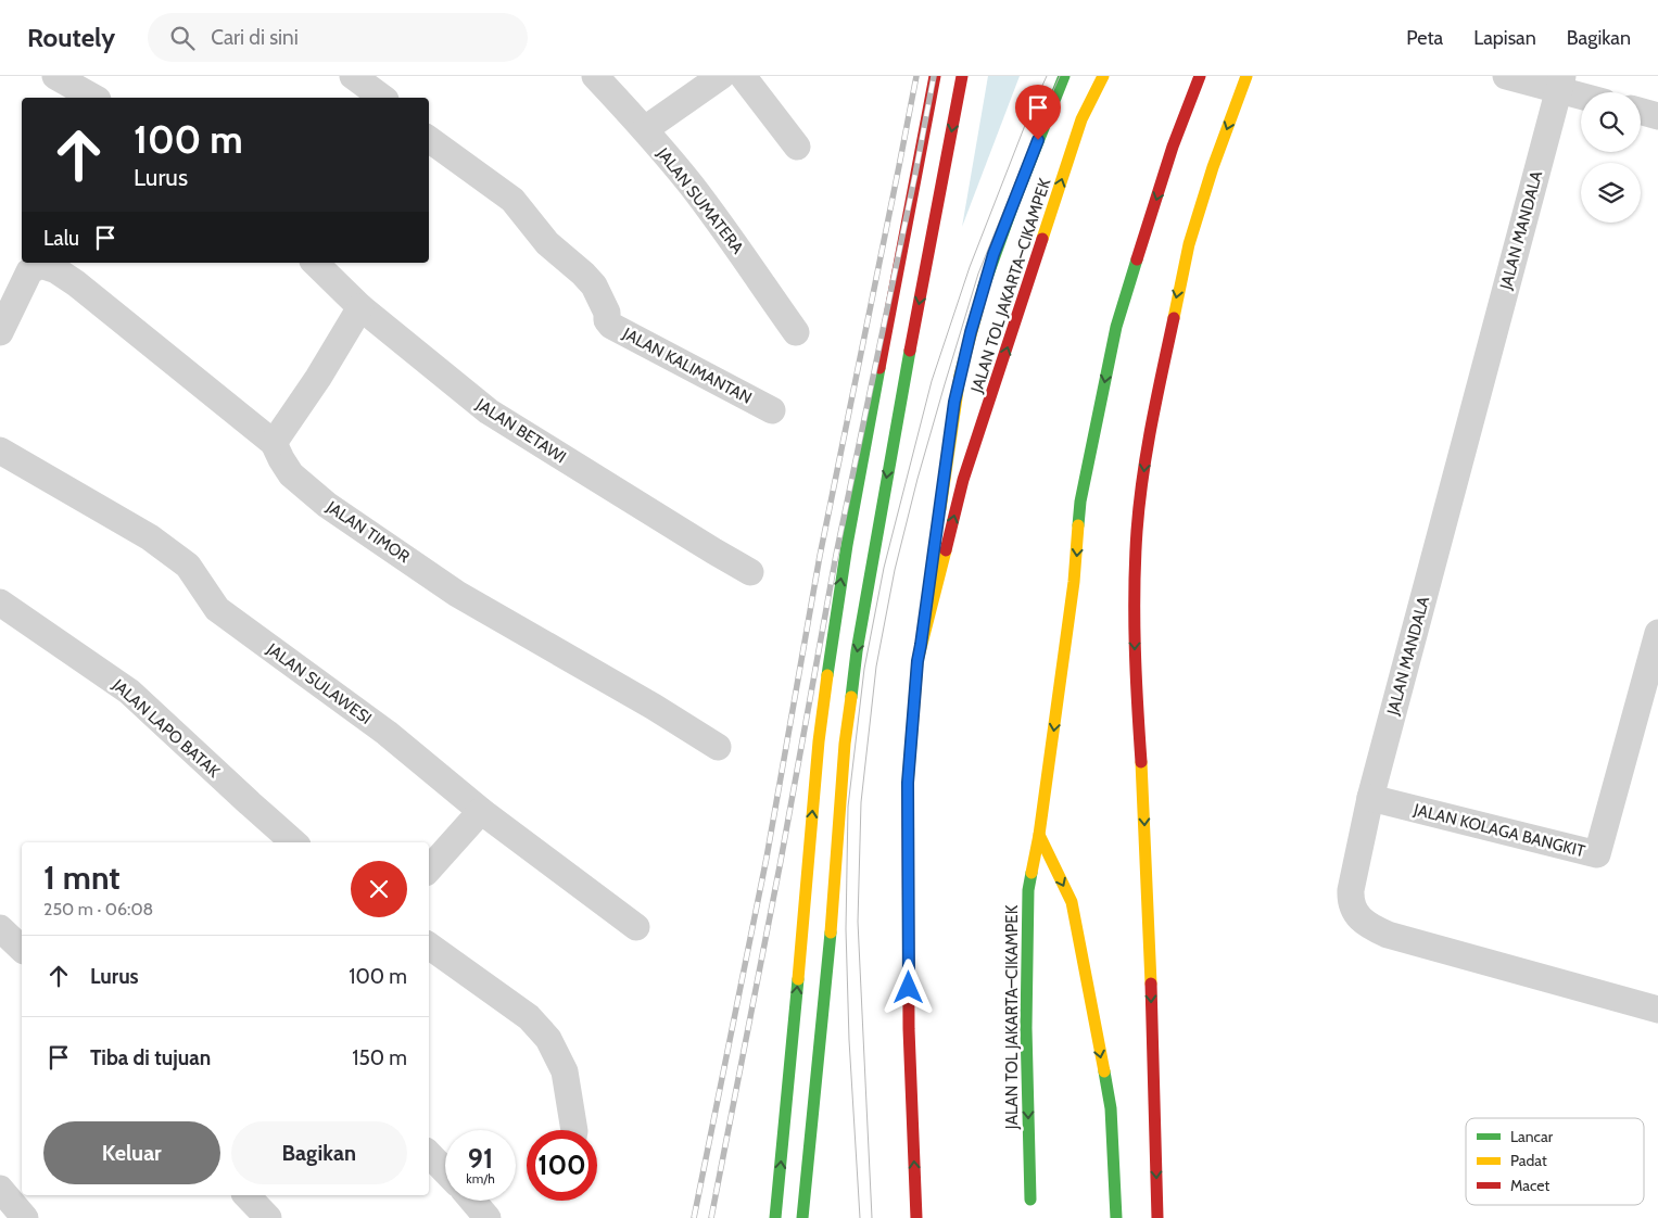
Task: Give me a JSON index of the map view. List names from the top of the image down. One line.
{"streets":{"highway":["JALAN TOL JAKARTA–CIKAMPEK"],"street":["JALAN SUMATERA","JALAN MANDALA","JALAN KALIMANTAN","JALAN BETAWI","JALAN TIMOR","JALAN SULAWESI","JALAN LAPO BATAK","JALAN KOLAGA BANGKIT"]},"crossings":[["JALAN MANDALA","JALAN KOLAGA BANGKIT"]],"legend":["Lancar","Padat","Macet"],"page":{"header":"Routely","search":"Cari di sini","nav":["Peta","Lapisan","Bagikan"],"turn":["100 m","Lurus"],"then":"Lalu","heading":["1 mnt","250 m · 06:08"],"list":[{"name":"Lurus","value":"100 m"},{"name":"Tiba di tujuan","value":"150 m"}],"buttons":["Keluar","Bagikan"],"speed":"91 km/h","limit":"100"}}
